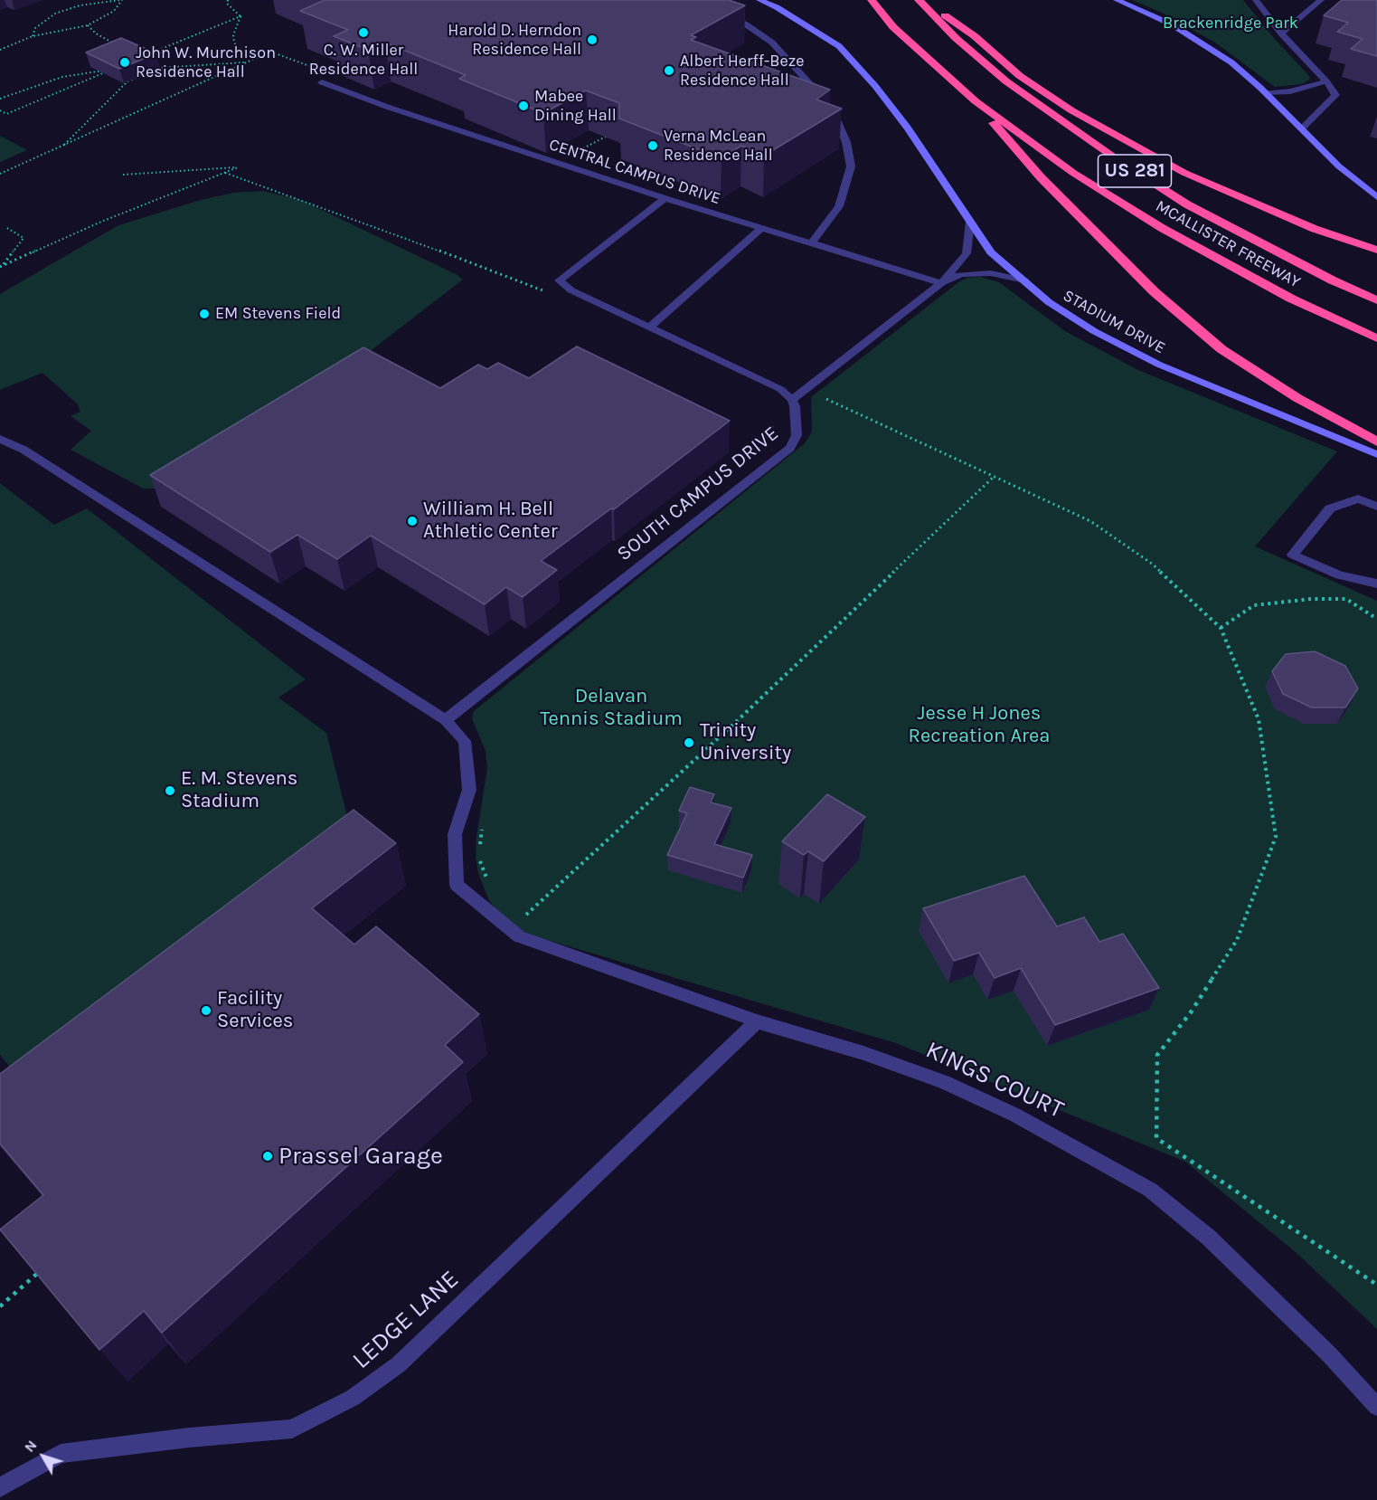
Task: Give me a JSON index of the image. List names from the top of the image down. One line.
{"streets":{"highway":["US 281","MCALLISTER FREEWAY"],"main road":["STADIUM DRIVE"],"street":["CENTRAL CAMPUS DRIVE","SOUTH CAMPUS DRIVE","KINGS COURT","LEDGE LANE"]},"crossings":[["SOUTH CAMPUS DRIVE","KINGS COURT"],["KINGS COURT","LEDGE LANE"]],"parks":["Brackenridge Park","Delavan Tennis Stadium","Jesse H Jones Recreation Area"],"places":["C. W. Miller Residence Hall","Harold D. Herndon Residence Hall","John W. Murchison Residence Hall","Albert Herff-Beze Residence Hall","Mabee Dining Hall","Verna McLean Residence Hall","EM Stevens Field","William H. Bell Athletic Center","Trinity University","E. M. Stevens Stadium","Facility Services","Prassel Garage"],"north":"top left"}
